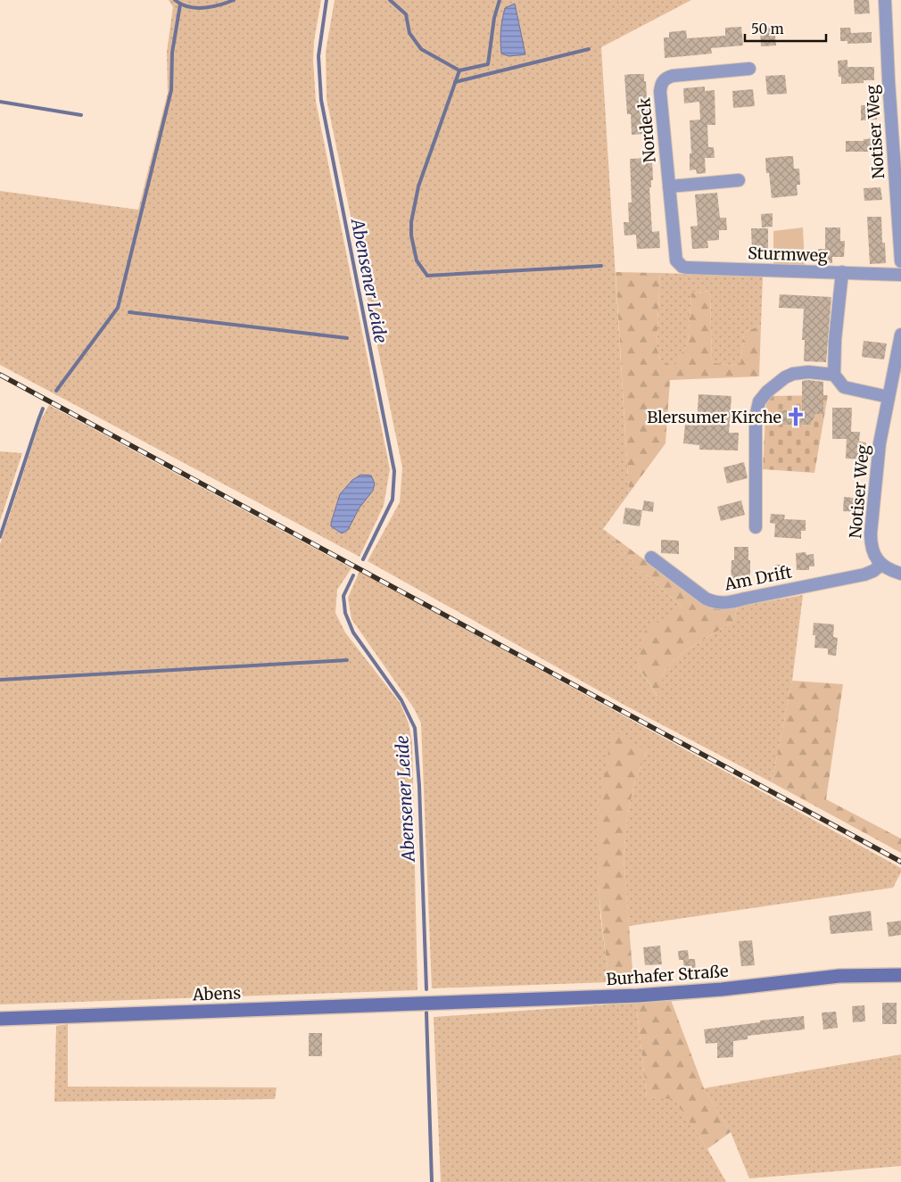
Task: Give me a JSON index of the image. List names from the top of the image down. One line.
{"streets":{"main road":["Burhafer Straße","Abens"],"street":["Nordeck","Notiser Weg","Sturmweg","Am Drift"]},"crossings":[["Nordeck","Sturmweg"],["Notiser Weg","Am Drift"],["Burhafer Straße","Abens"]],"water":["Abensener Leide"],"places":{"church":["Blersumer Kirche"]},"scale_bar":"50 m"}
